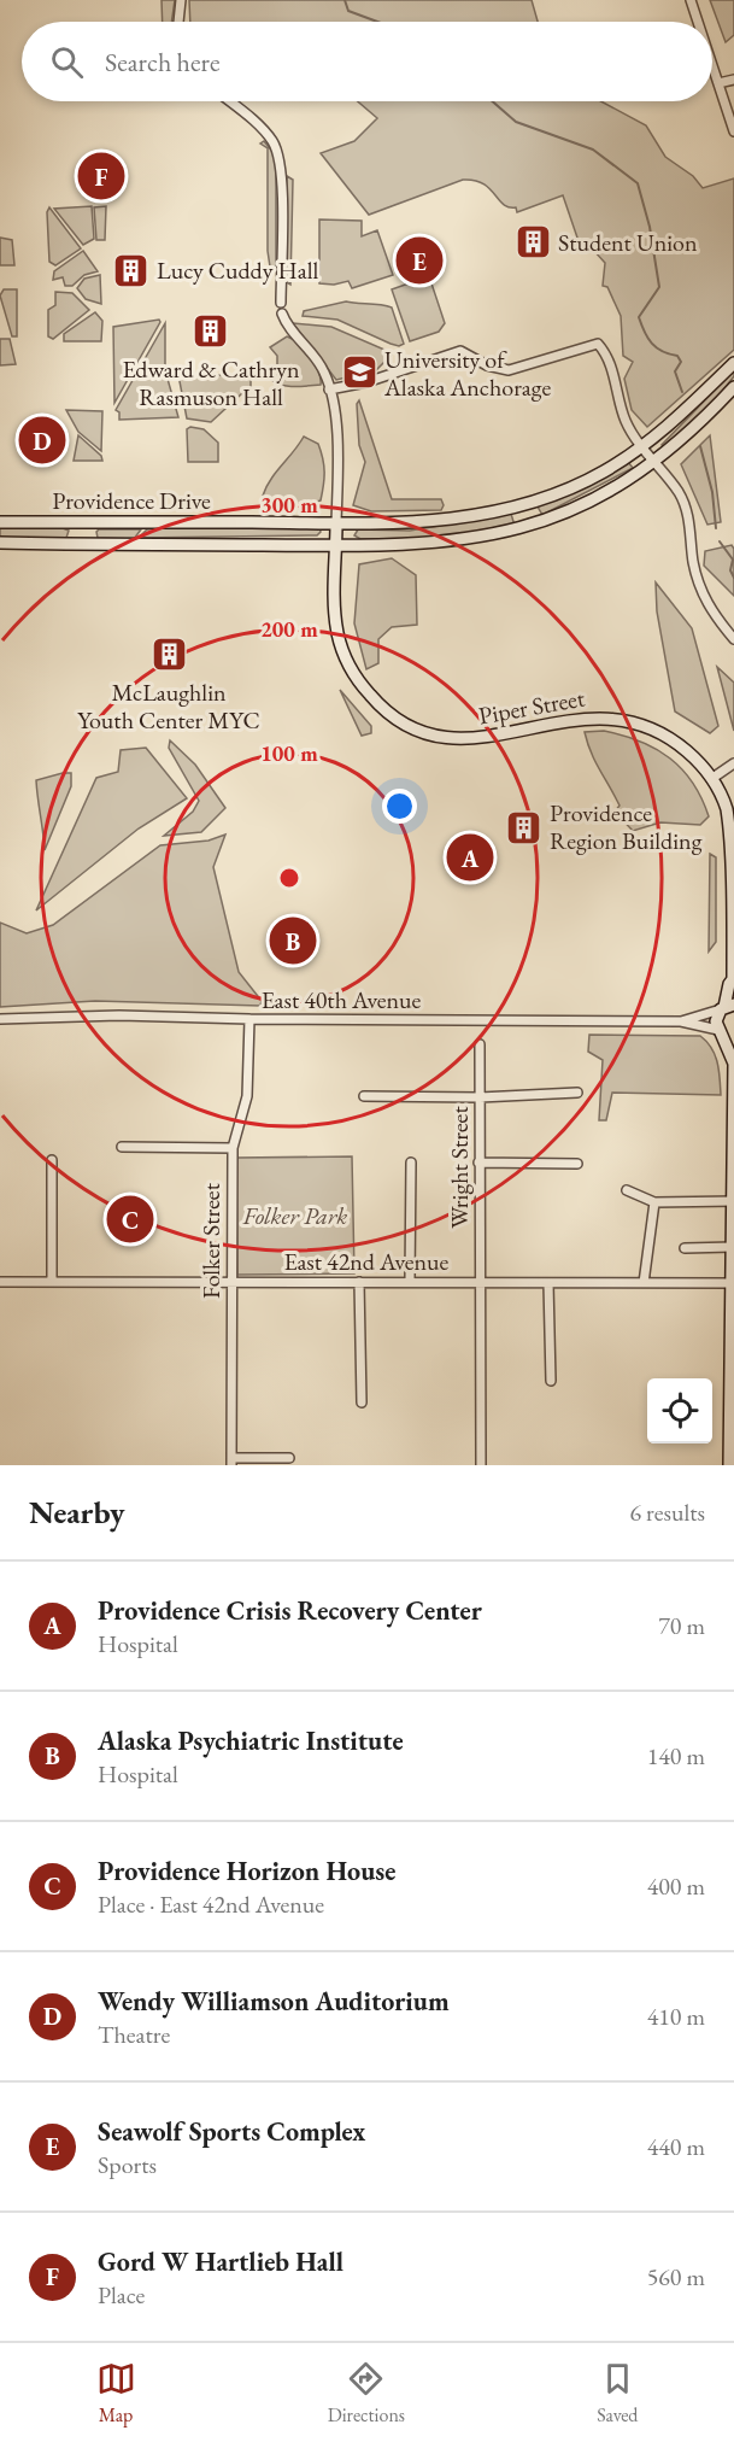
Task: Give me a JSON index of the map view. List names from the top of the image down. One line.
{"streets":{"main road":["Providence Drive","Piper Street"],"street":["East 40th Avenue","Wright Street","Folker Street","East 42nd Avenue"]},"crossings":[["Providence Drive","Piper Street"],["Piper Street","East 40th Avenue"],["Piper Street","East 42nd Avenue"],["East 40th Avenue","Folker Street"],["Wright Street","East 42nd Avenue"],["Folker Street","East 42nd Avenue"]],"parks":["Folker Park"],"places":{"building":["Student Union","Lucy Cuddy Hall","Edward & Cathryn Rasmuson Hall","McLaughlin Youth Center MYC","Providence Region Building"],"school or university":["University of Alaska Anchorage"]},"page":{"search":"Search here","pins":["F","E","D","A","B","C"],"heading":["Nearby","6 results"],"list":[{"mark":"A","name":"Providence Crisis Recovery Center","note":"Hospital","value":"70 m"},{"mark":"B","name":"Alaska Psychiatric Institute","note":"Hospital","value":"140 m"},{"mark":"C","name":"Providence Horizon House","note":"Place · East 42nd Avenue","value":"400 m"},{"mark":"D","name":"Wendy Williamson Auditorium","note":"Theatre","value":"410 m"},{"mark":"E","name":"Seawolf Sports Complex","note":"Sports","value":"440 m"},{"mark":"F","name":"Gord W Hartlieb Hall","note":"Place","value":"560 m"}],"nav":["Map","Directions","Saved"]},"rings":["300 m","200 m","100 m"]}
